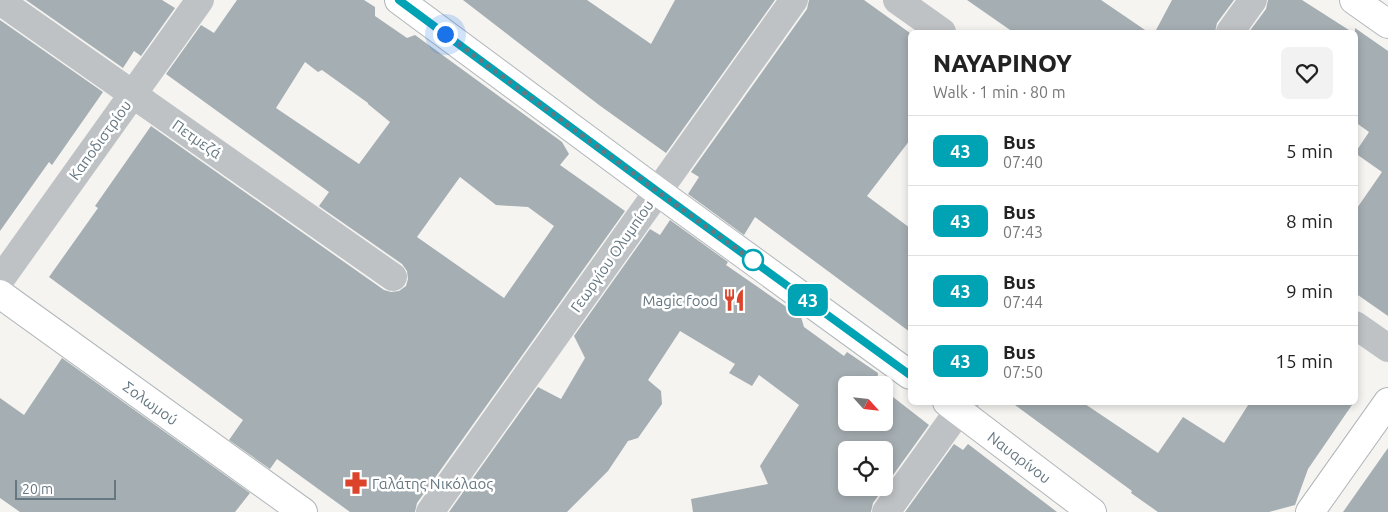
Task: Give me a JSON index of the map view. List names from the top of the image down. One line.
{"streets":{"street":["Πετμεζά","Καποδιστρίου","Γεωργίου Ολυμπίου","Σολωμού","Ναυαρίνου"]},"crossings":[["Πετμεζά","Καποδιστρίου"]],"places":{"restaurant":["Magic food"],"pharmacy":["Γαλάτης Νικόλαος"]},"lines":["bus line 43"],"scale_bar":"20 m","north":"bottom right","page":{"on_map":"43","heading":["ΝΑΥΑΡΙΝΟΥ","Walk · 1 min · 80 m"],"list":[{"mark":"43","name":"Bus","note":"07:40","value":"5 min"},{"mark":"43","name":"Bus","note":"07:43","value":"8 min"},{"mark":"43","name":"Bus","note":"07:44","value":"9 min"},{"mark":"43","name":"Bus","note":"07:50","value":"15 min"}],"scale":"20 m"}}
